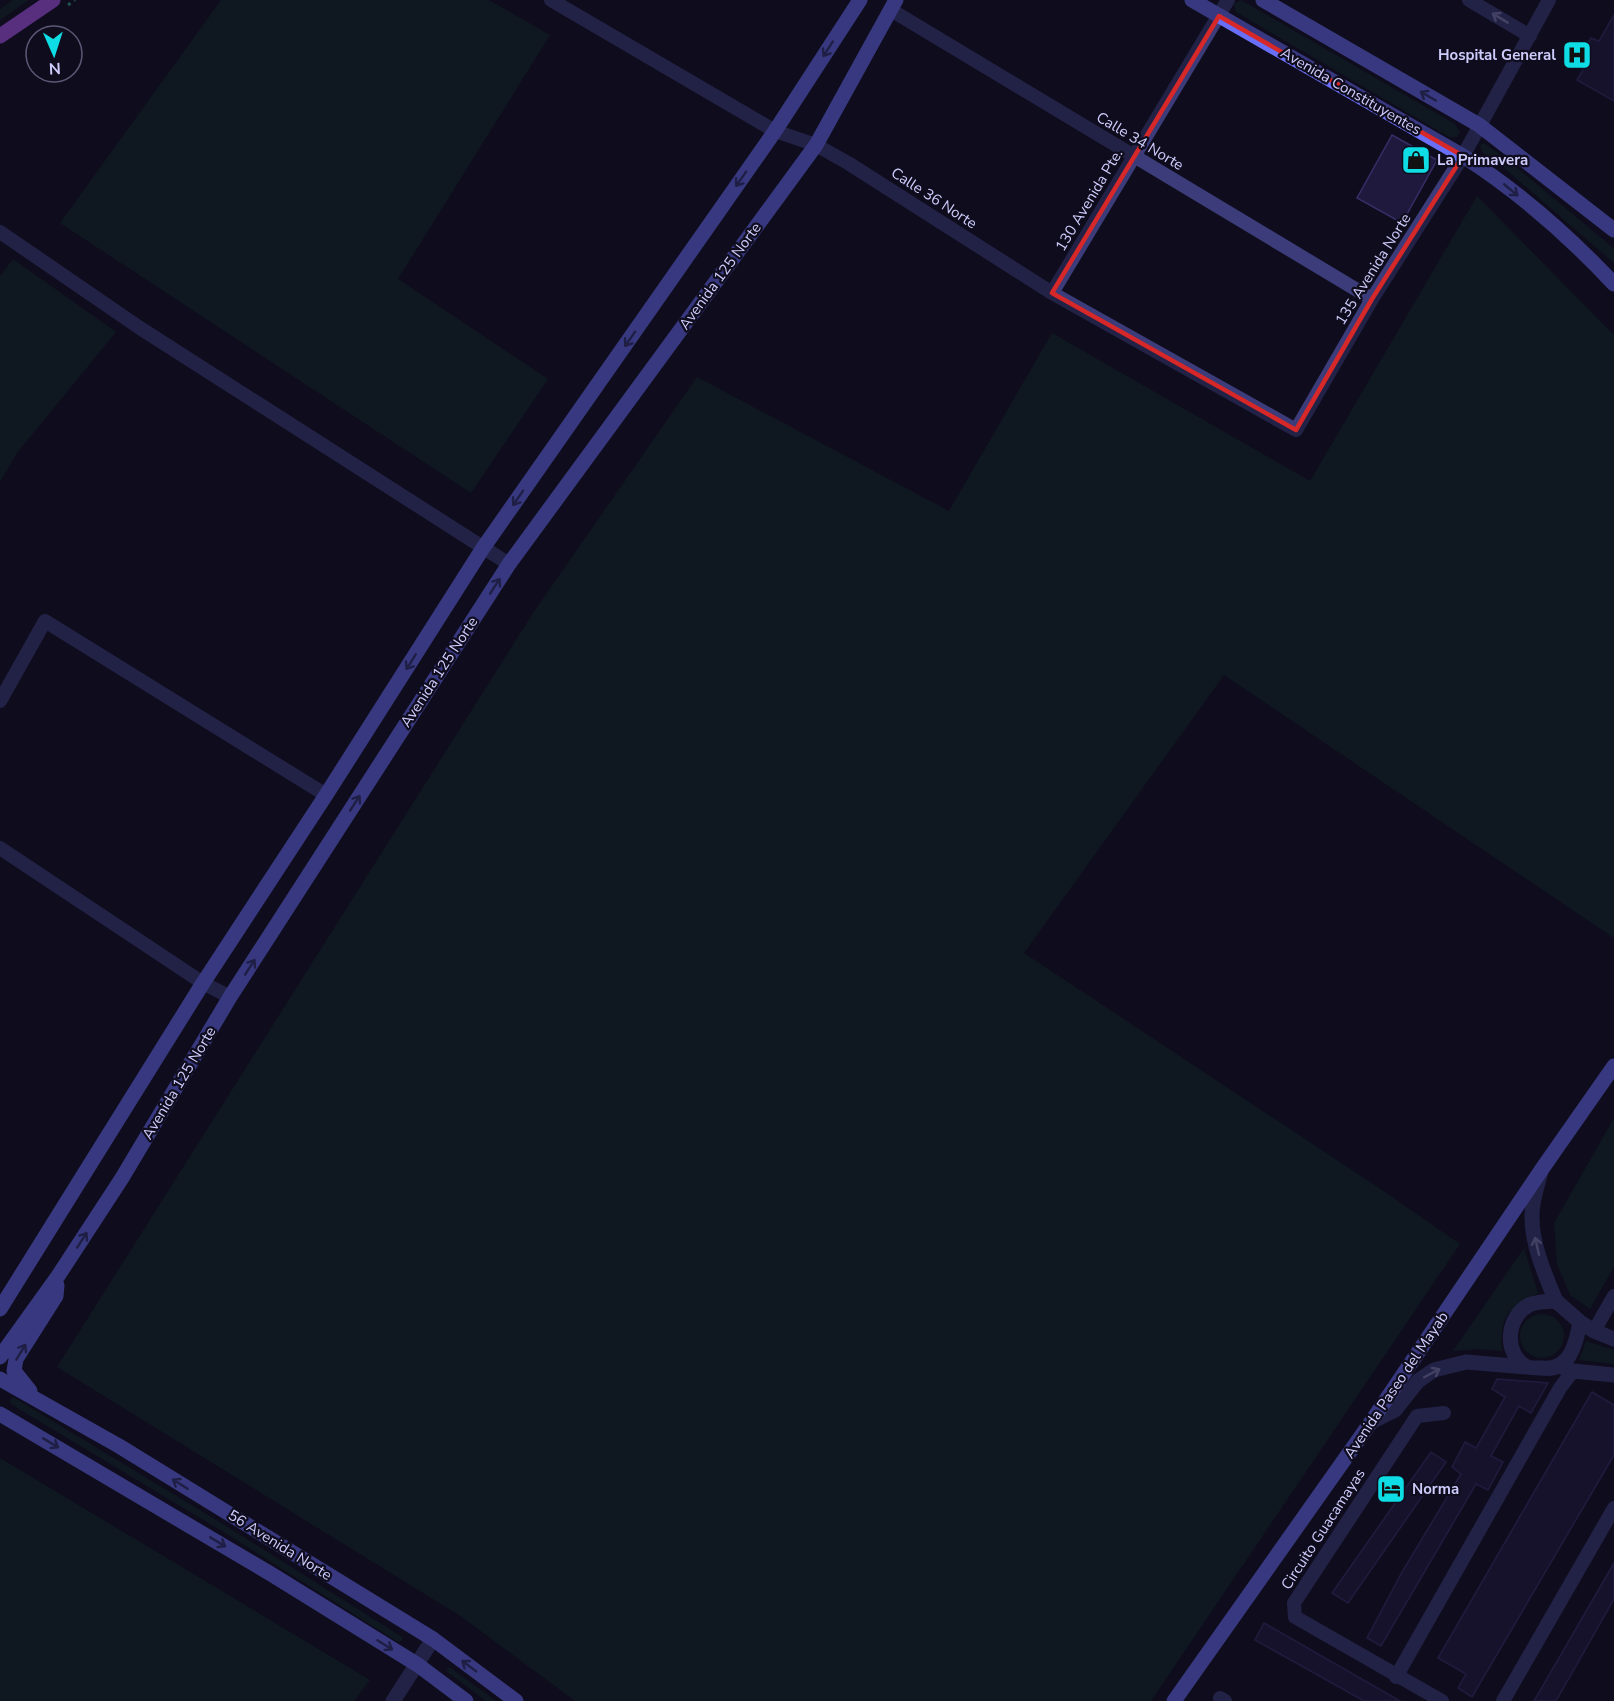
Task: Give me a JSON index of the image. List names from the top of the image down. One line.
{"streets":{"main road":["Avenida Constituyentes","Avenida 125 Norte","Avenida Paseo del Mayab","56 Avenida Norte"],"street":["Calle 34 Norte","Calle 36 Norte","130 Avenida Pte.","135 Avenida Norte","Circuito Guacamayas"]},"crossings":[["Avenida Constituyentes","130 Avenida Pte."],["Avenida Constituyentes","135 Avenida Norte"],["Calle 34 Norte","130 Avenida Pte."],["Calle 34 Norte","135 Avenida Norte"],["Calle 34 Norte","Avenida 125 Norte"],["Calle 36 Norte","130 Avenida Pte."],["Calle 36 Norte","135 Avenida Norte"],["Calle 36 Norte","Avenida 125 Norte"],["Avenida 125 Norte","56 Avenida Norte"]],"places":{"hospital":["Hospital General"],"shop":["La Primavera"],"hotel":["Norma"]},"north":"bottom"}
